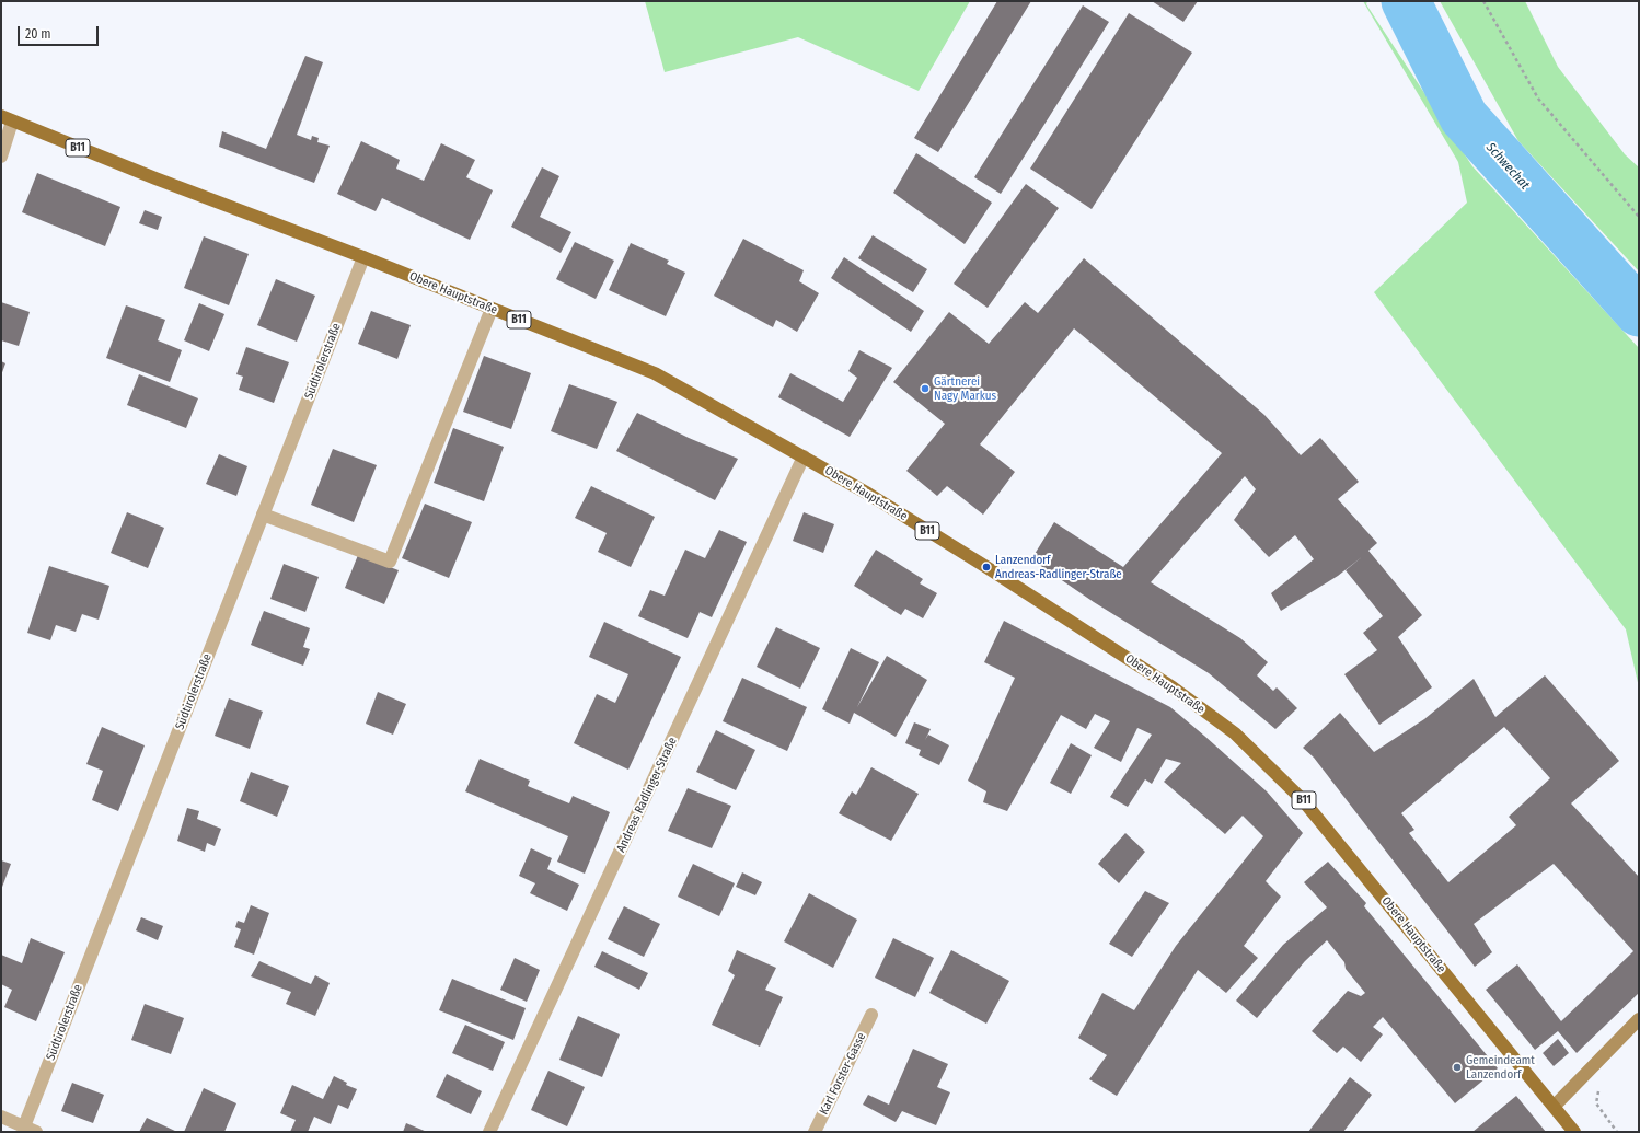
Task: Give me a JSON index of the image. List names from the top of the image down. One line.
{"streets":{"main road":["B11","Obere Hauptstraße"],"street":["Südtirolerstraße","Andreas Radlinger-Straße","Karl Forster-Gasse"]},"crossings":[["Obere Hauptstraße","Südtirolerstraße"],["Obere Hauptstraße","Andreas Radlinger-Straße"]],"water":["Schwechat"],"places":["Gärtnerei Nagy Markus","Lanzendorf Andreas-Radlinger-Straße","Gemeindeamt Lanzendorf"],"scale_bar":"20 m"}
